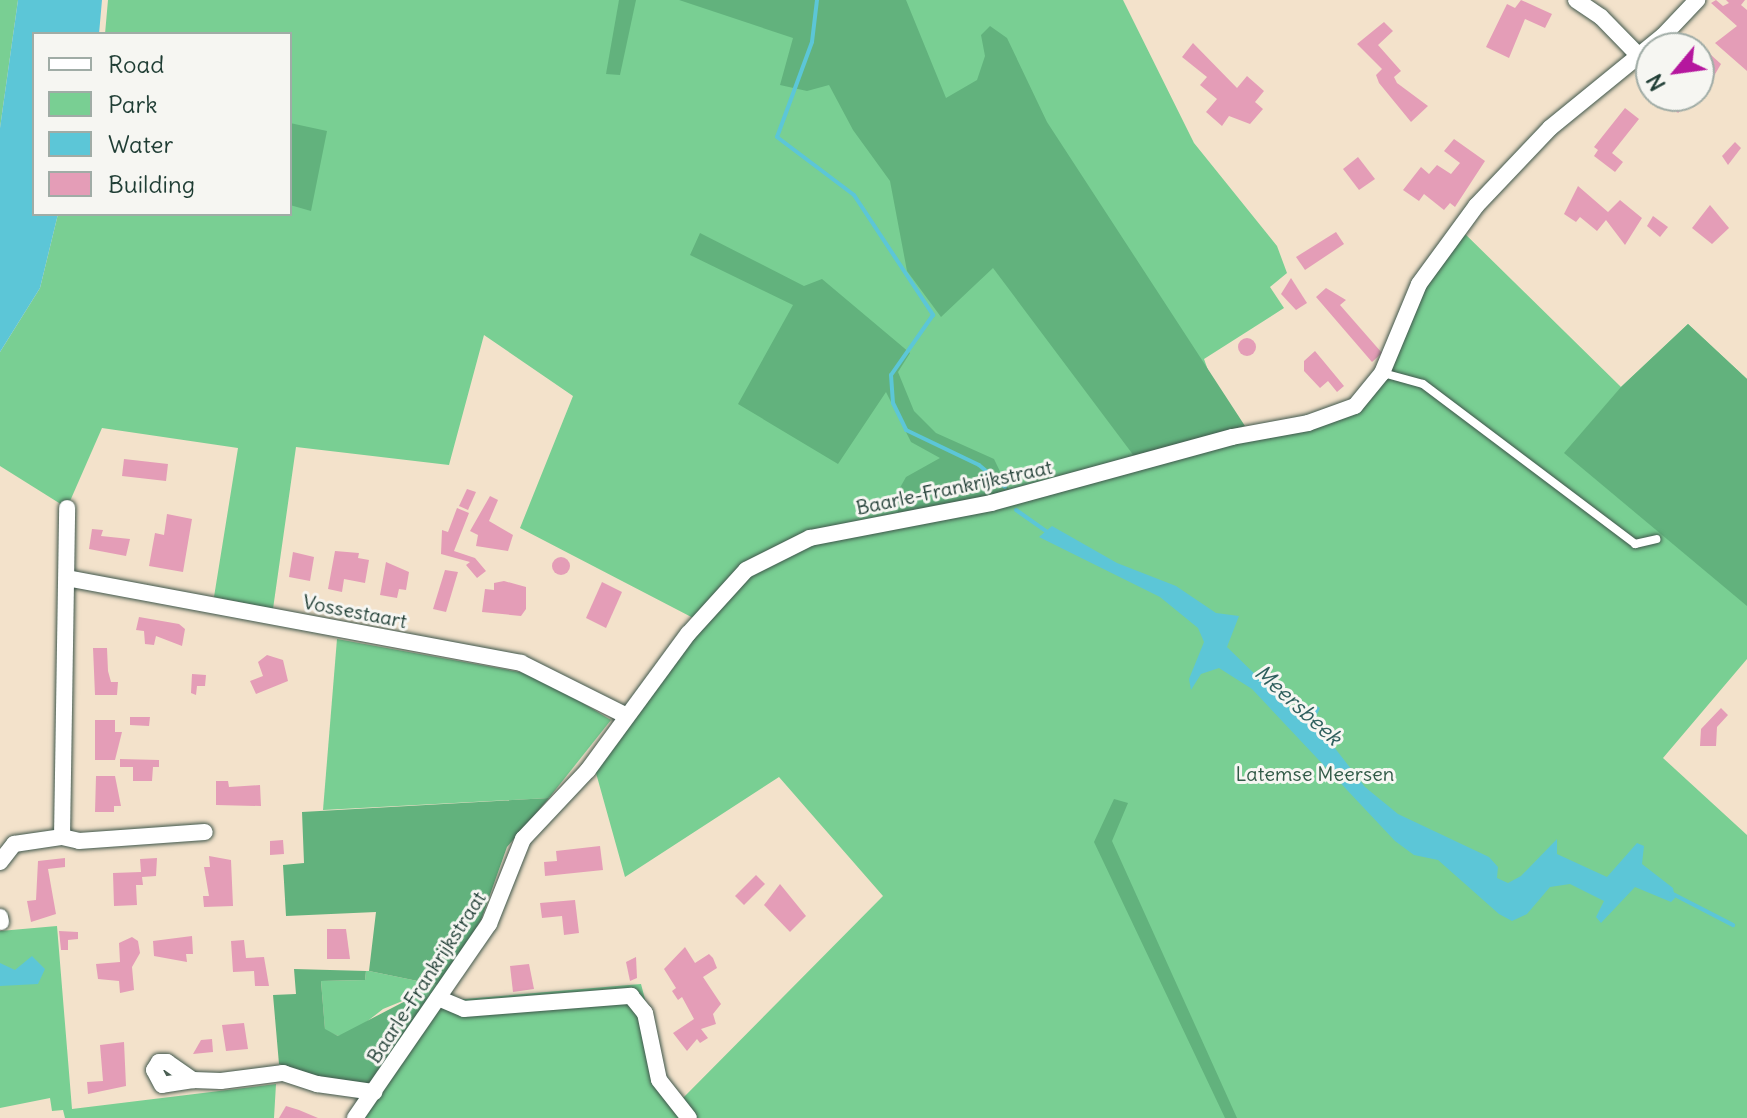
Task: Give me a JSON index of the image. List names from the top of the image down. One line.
{"streets":{"street":["Baarle-Frankrijkstraat","Vossestaart"]},"crossings":[["Baarle-Frankrijkstraat","Vossestaart"]],"water":["Meersbeek"],"parks":["Latemse Meersen"],"legend":["Road","Park","Water","Building"],"north":"bottom left"}
